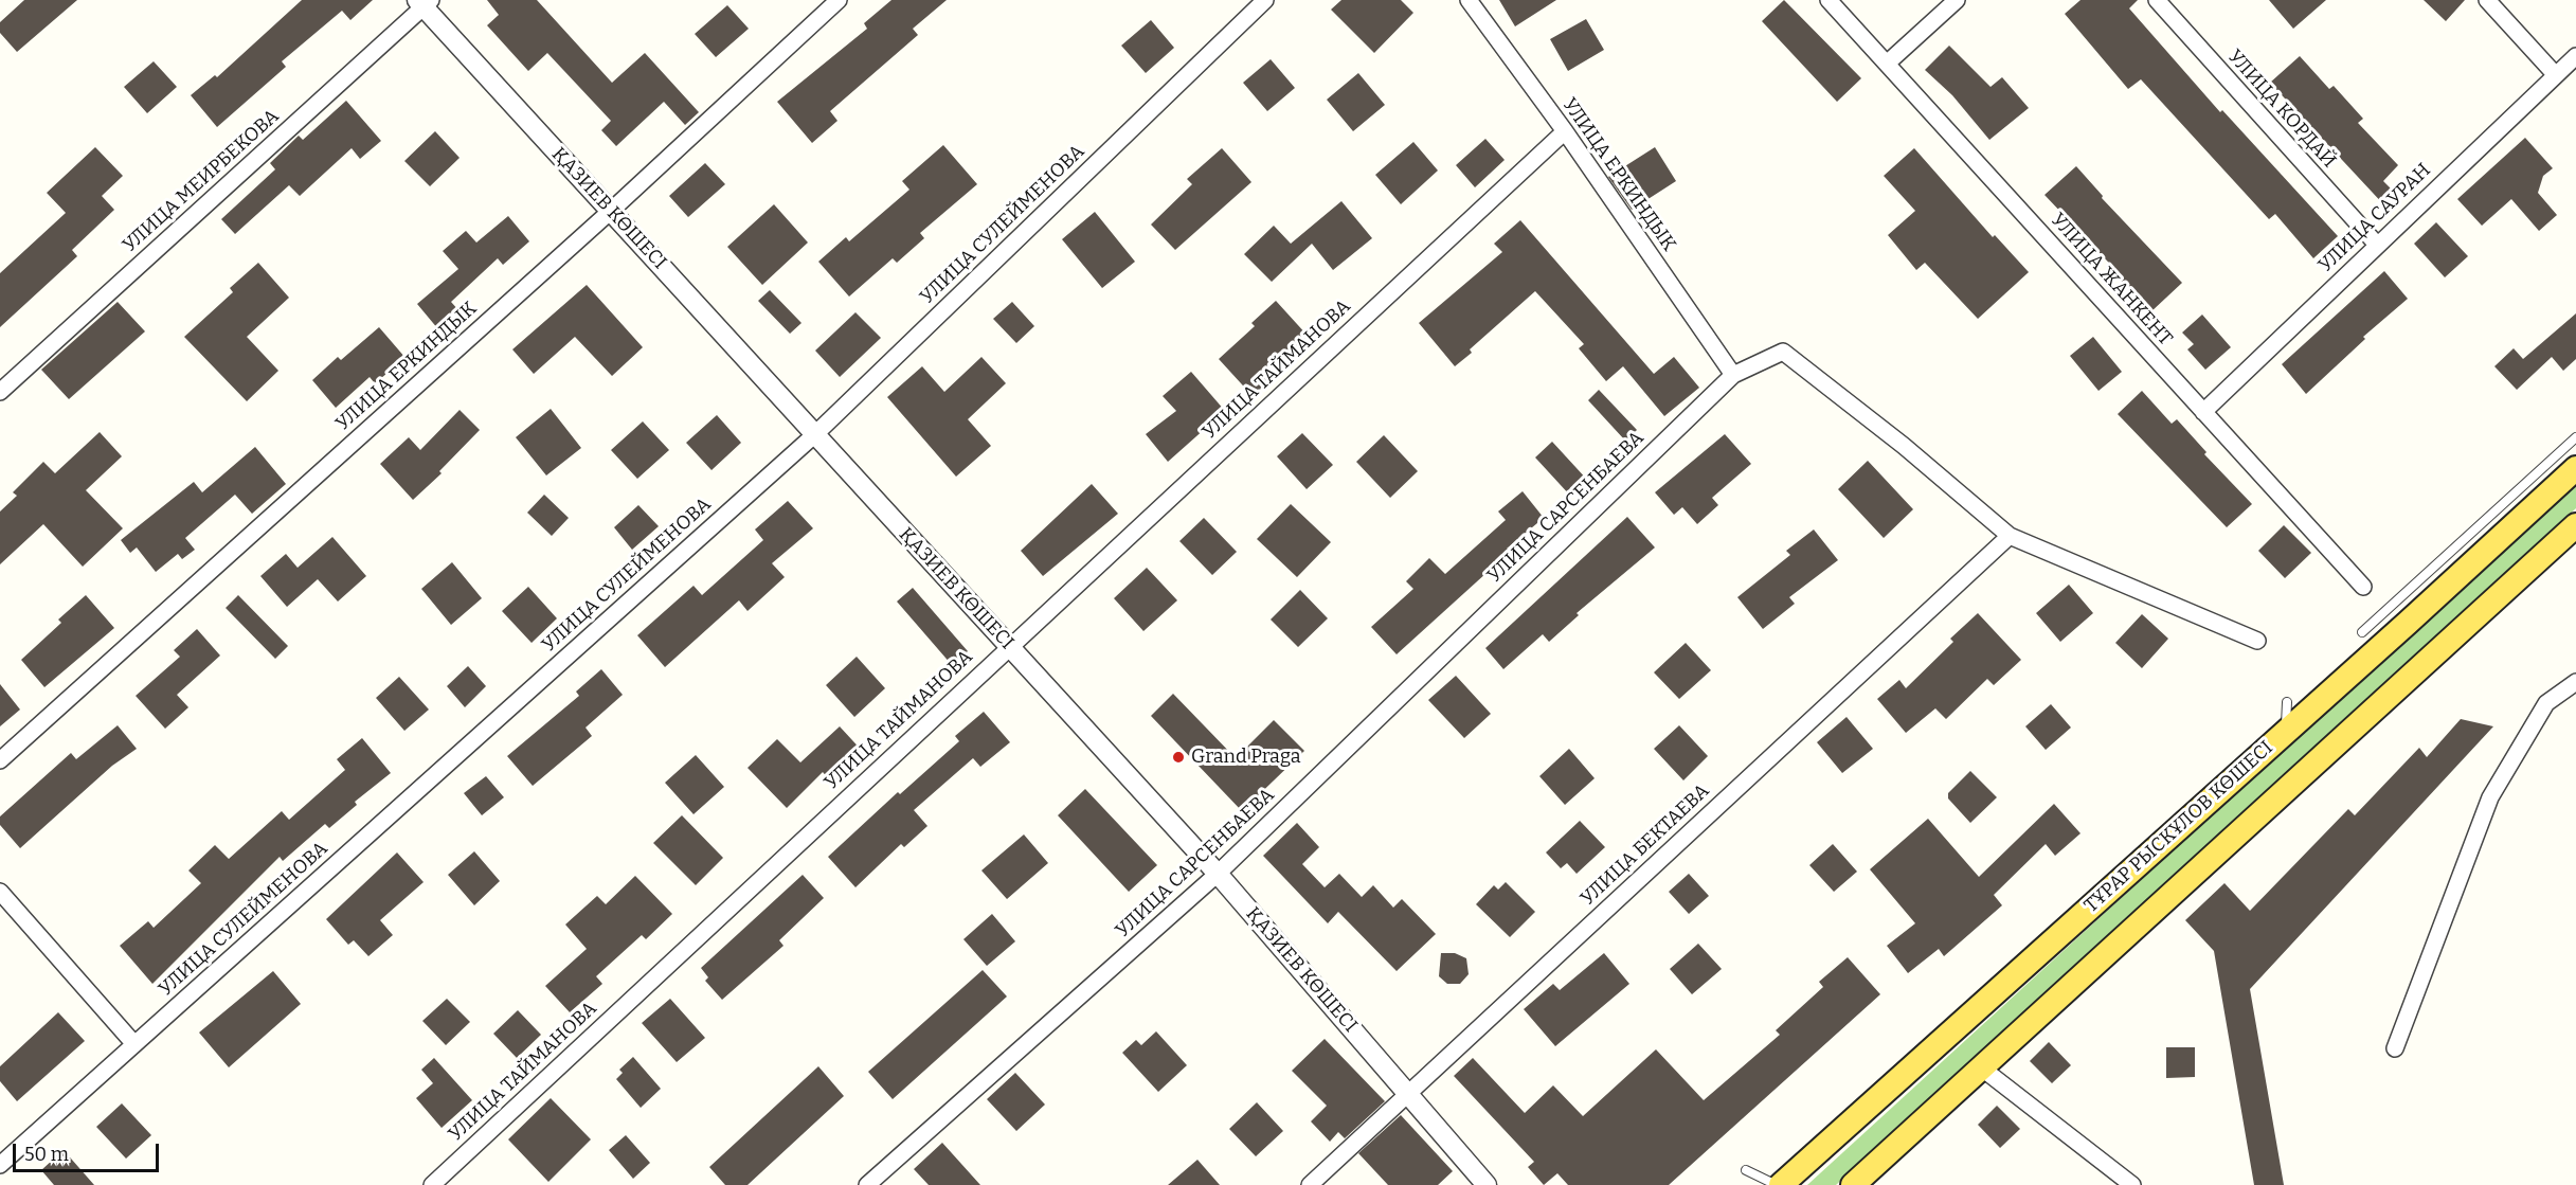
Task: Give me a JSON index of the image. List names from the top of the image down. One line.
{"streets":{"main road":["ТҰРАР РЫСКҰЛОВ КӨШЕСІ"],"street":["УЛИЦА КОРДАЙ","УЛИЦА ЕРКИНДЫК","УЛИЦА МЕИРБЕКОВА","ҚАЗИЕВ КӨШЕСІ","УЛИЦА САУРАН","УЛИЦА СУЛЕЙМЕНОВА","УЛИЦА ЖАНКЕНТ","УЛИЦА ТАЙМАНОВА","УЛИЦА САРСЕНБАЕВА","УЛИЦА БЕКТАЕВА"]},"crossings":[["УЛИЦА КОРДАЙ","УЛИЦА САУРАН"],["УЛИЦА ЕРКИНДЫК","ҚАЗИЕВ КӨШЕСІ"],["УЛИЦА ЕРКИНДЫК","УЛИЦА ТАЙМАНОВА"],["УЛИЦА ЕРКИНДЫК","УЛИЦА САРСЕНБАЕВА"],["УЛИЦА МЕИРБЕКОВА","ҚАЗИЕВ КӨШЕСІ"],["ҚАЗИЕВ КӨШЕСІ","УЛИЦА СУЛЕЙМЕНОВА"],["ҚАЗИЕВ КӨШЕСІ","УЛИЦА ТАЙМАНОВА"],["ҚАЗИЕВ КӨШЕСІ","УЛИЦА САРСЕНБАЕВА"],["ҚАЗИЕВ КӨШЕСІ","УЛИЦА БЕКТАЕВА"],["УЛИЦА САУРАН","УЛИЦА ЖАНКЕНТ"],["УЛИЦА САРСЕНБАЕВА","УЛИЦА БЕКТАЕВА"]],"places":["Grand Praga"],"scale_bar":"50 m"}
